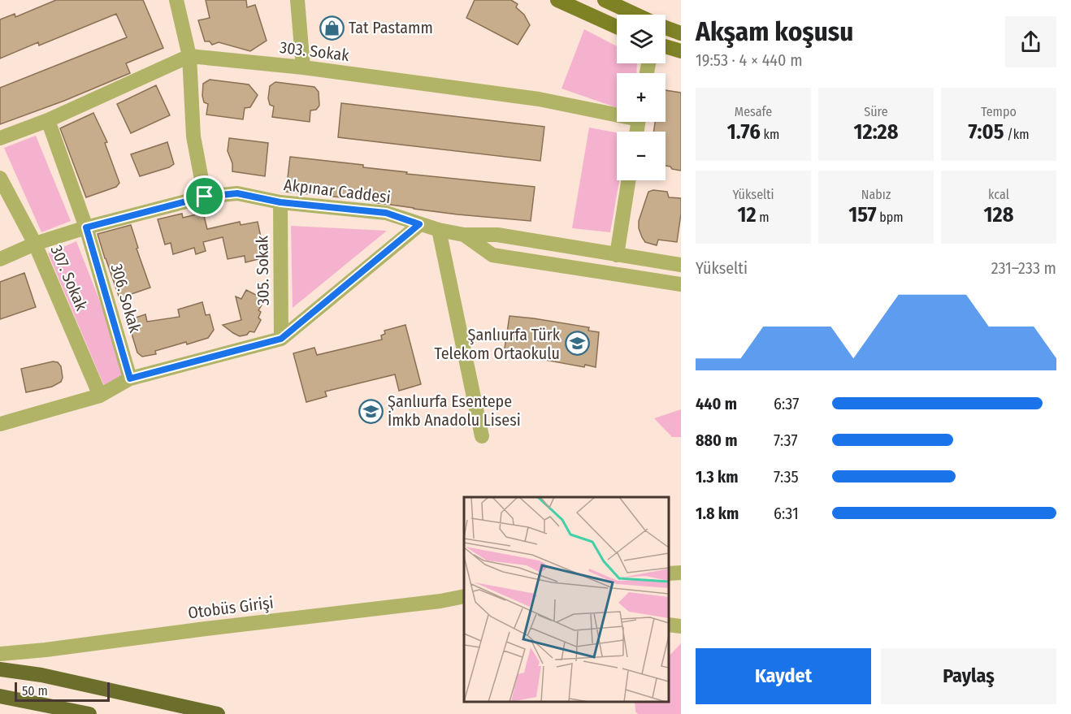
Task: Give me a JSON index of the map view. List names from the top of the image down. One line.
{"streets":{"street":["303. Sokak","Akpınar Caddesi","305. Sokak","307. Sokak","306. Sokak","Otobüs Girişi"]},"crossings":[["Akpınar Caddesi","305. Sokak"]],"places":{"shop":["Tat Pastamm"],"school or university":["Şanlıurfa Türk Telekom Ortaokulu","Şanlıurfa Esentepe İmkb Anadolu Lisesi"]},"scale_bar":"50 m","page":{"heading":["Akşam koşusu","19:53 · 4 × 440 m"],"map_buttons":["+","−"],"stats":[["Mesafe","1.76 km"],["Süre","12:28"],["Tempo","7:05 /km"],["Yükselti","12 m"],["Nabız","157 bpm"],["kcal","128"]],"chart":["Yükselti","231–233 m"],"list":[{"name":"440 m","note":"6:37"},{"name":"880 m","note":"7:37"},{"name":"1.3 km","note":"7:35"},{"name":"1.8 km","note":"6:31"}],"buttons":["Kaydet","Paylaş"],"scale":"50 m"}}
